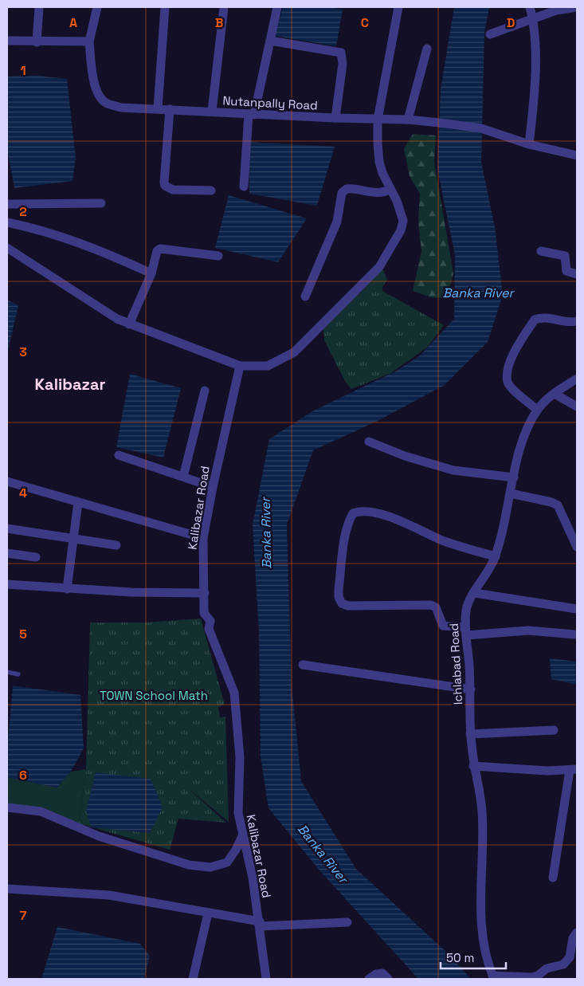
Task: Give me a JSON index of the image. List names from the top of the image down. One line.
{"streets":{"street":["Nutanpally Road","Kalibazar Road","Ichlabad Road"]},"districts":["Kalibazar"],"water":["Banka River"],"parks":["TOWN School Math"],"scale_bar":"50 m","grid":{"columns":["A","B","C","D"],"rows":["1","2","3","4","5","6","7"]}}
